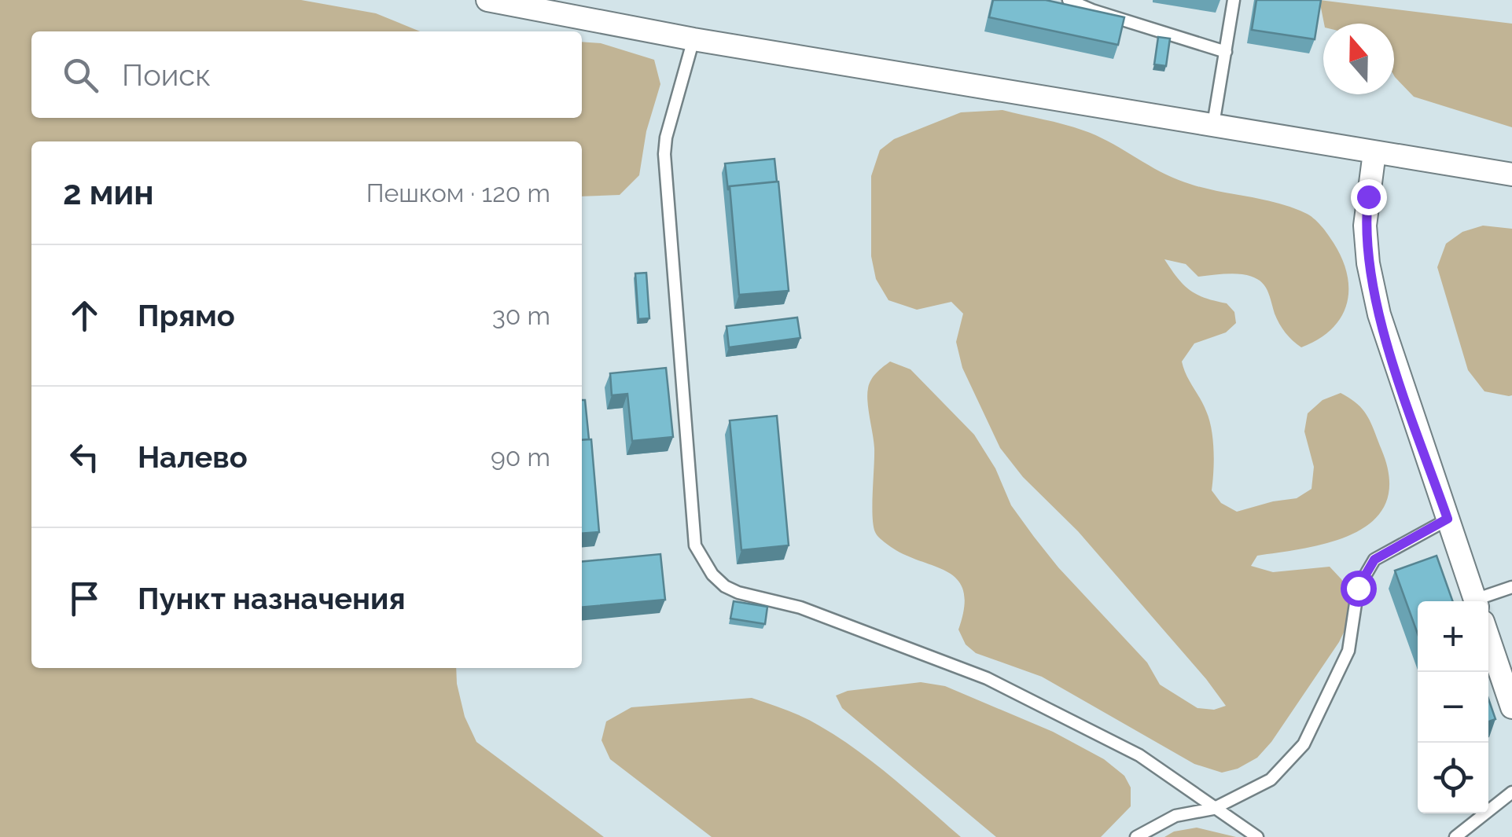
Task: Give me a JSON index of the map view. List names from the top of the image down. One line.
{"north":"top","page":{"search":"Поиск","heading":["2 мин","Пешком · 120 m"],"list":[["Прямо","30 m"],["Налево","90 m"],"Пункт назначения"],"map_buttons":["+","−"]}}
